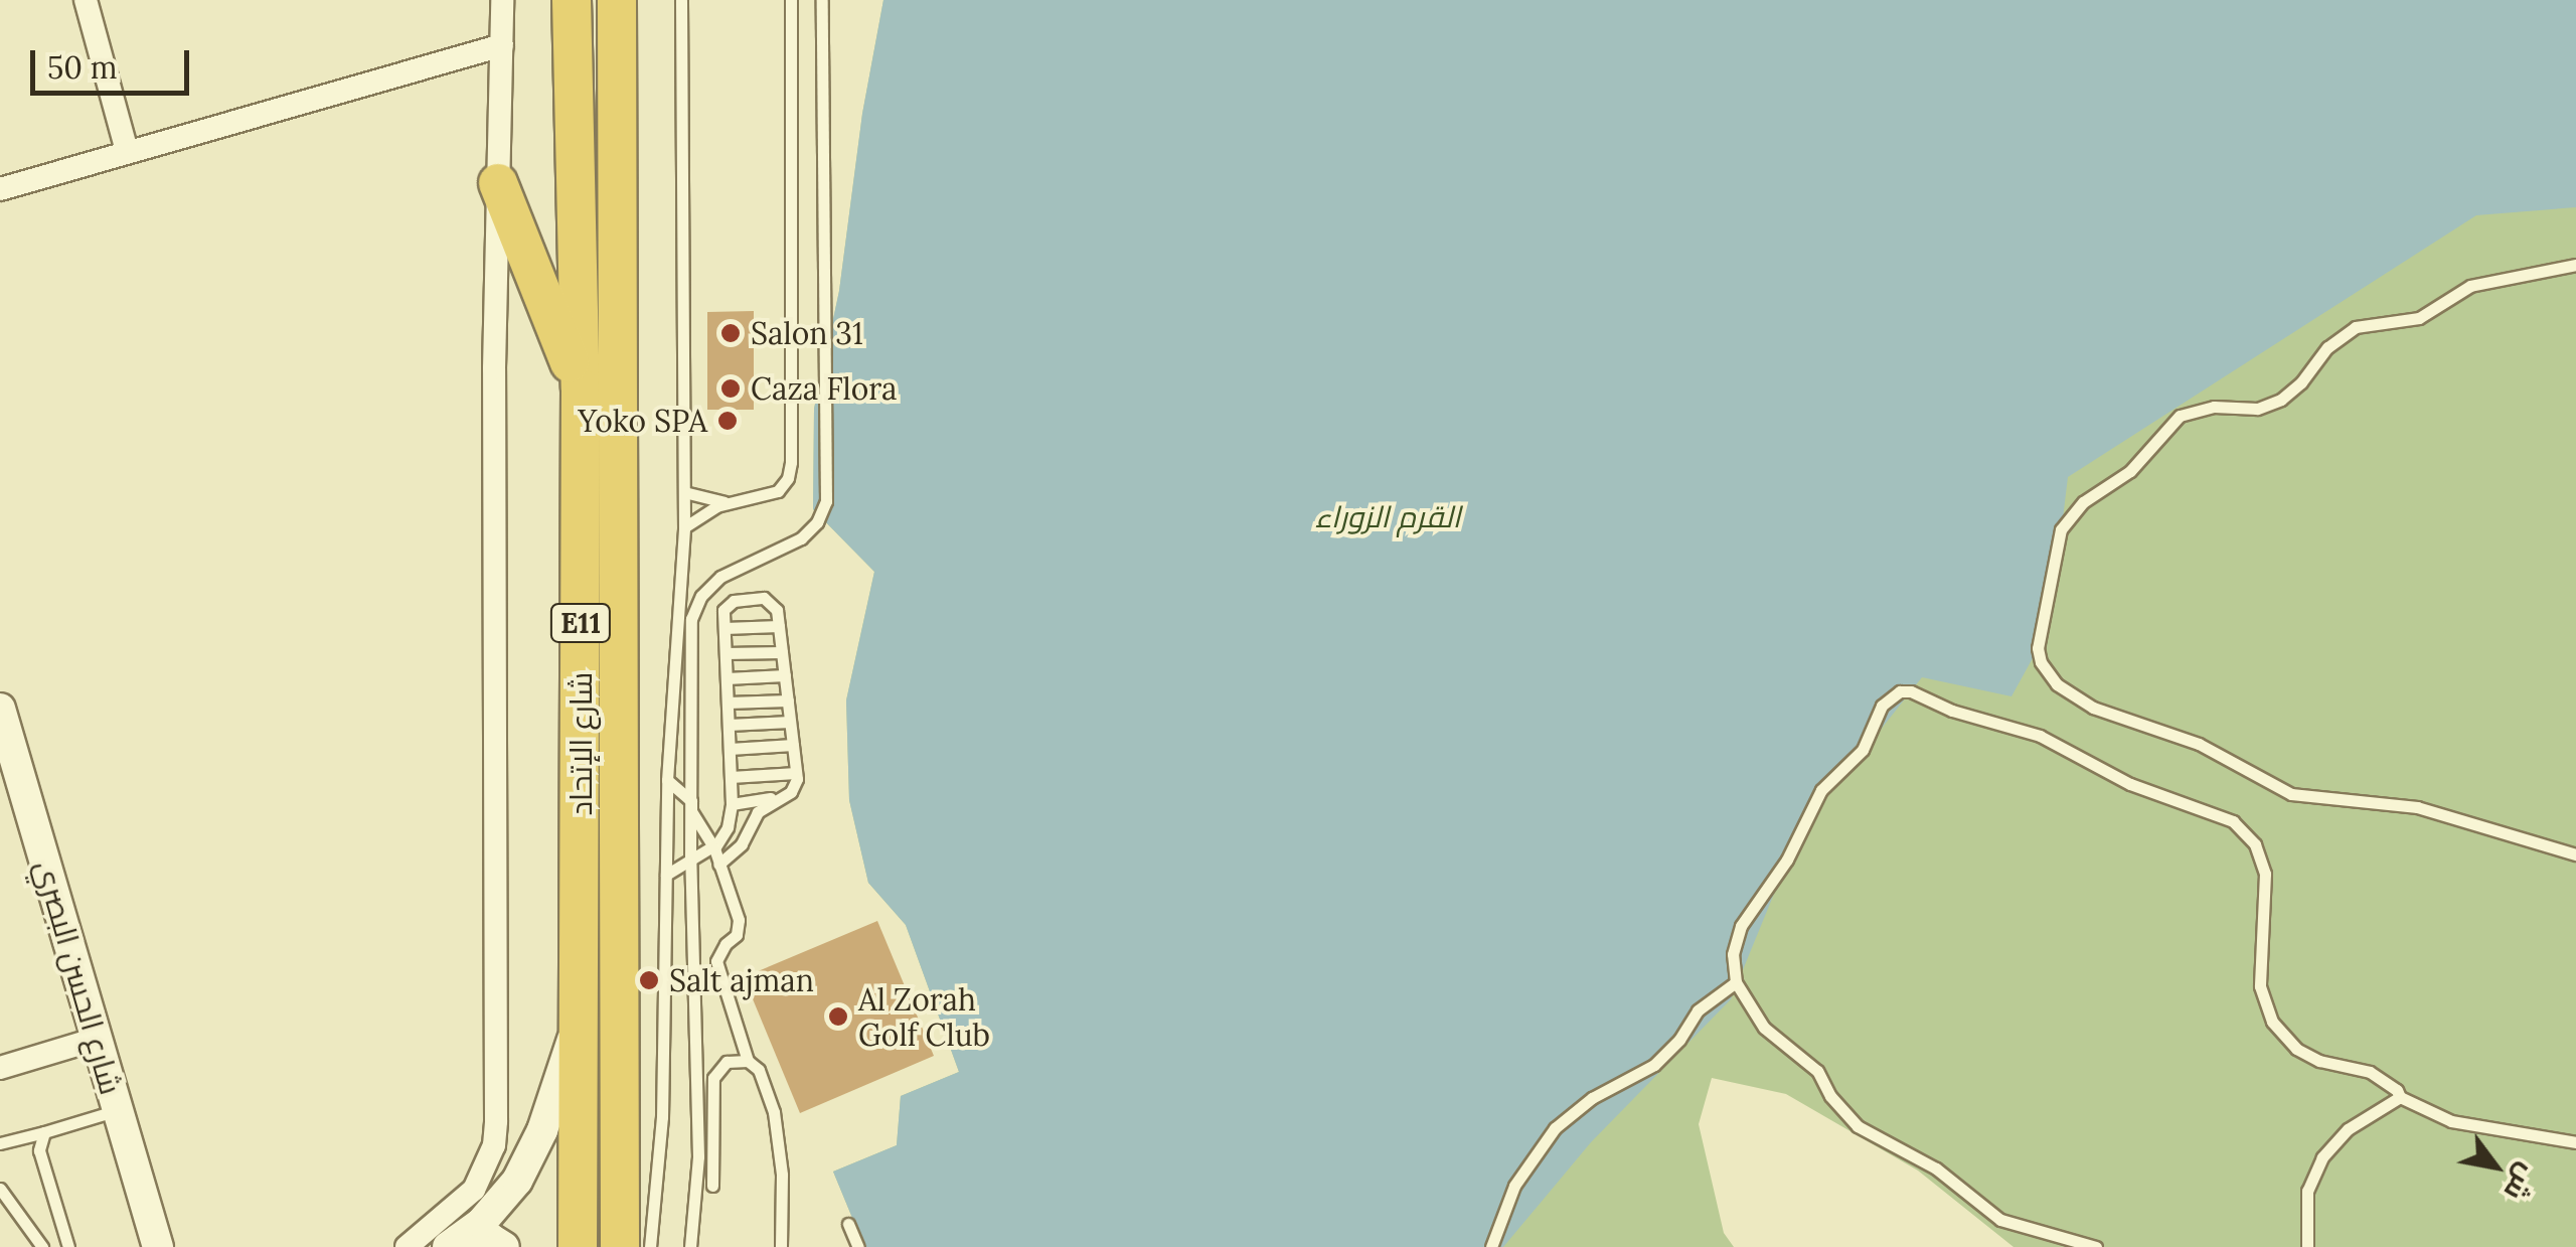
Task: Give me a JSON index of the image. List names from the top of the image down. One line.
{"streets":{"highway":["E11","شارع الإتحاد"],"street":["شارع الحسن البصري"]},"parks":["القرم الزوراء"],"places":["Salon 31","Caza Flora","Yoko SPA","Salt ajman","Al Zorah Golf Club"],"scale_bar":"50 m","north":"bottom right"}
